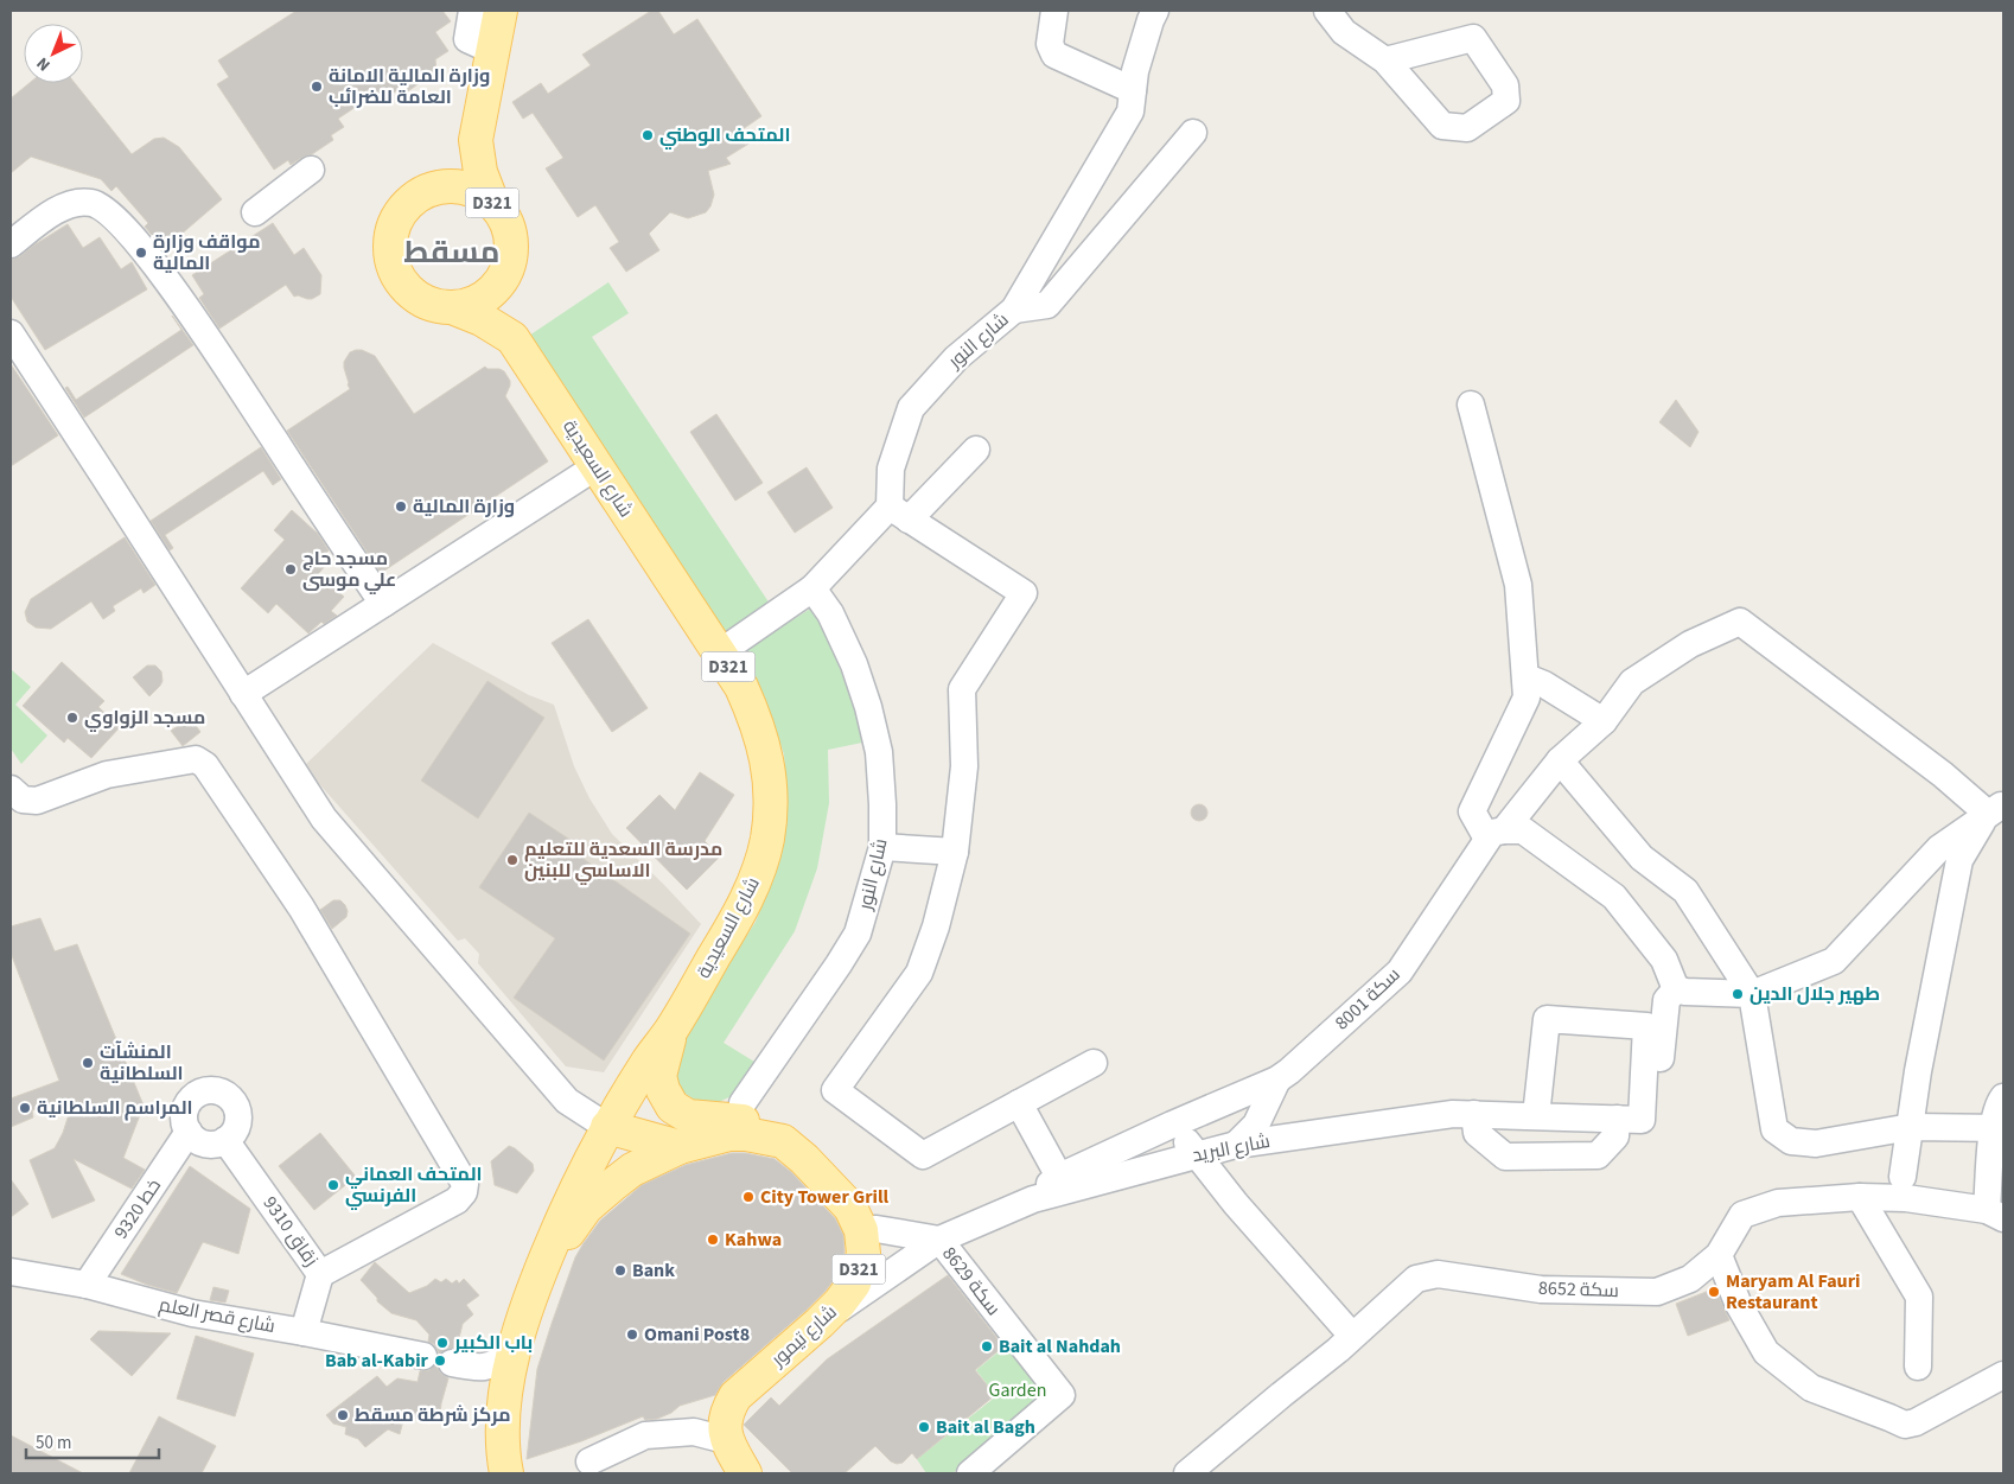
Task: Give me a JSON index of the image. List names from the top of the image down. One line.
{"streets":{"main road":["D321","شارع السعيدية","شارع تيمور"],"street":["شارع النور","سكة 8001","شارع البريد","9320 خط","زقاق 9310","سكة 8629","سكة 8652","شارع قصر العلم"]},"crossings":[["D321","شارع السعيدية"],["شارع السعيدية","شارع تيمور"],["سكة 8001","شارع البريد"],["شارع البريد","سكة 8629"],["شارع البريد","شارع تيمور"],["9320 خط","زقاق 9310"],["9320 خط","شارع قصر العلم"],["زقاق 9310","شارع قصر العلم"]],"districts":["مسقط"],"parks":["Garden"],"places":["وزارة المالية الامانة العامة للضرائب","المتحف الوطني","َمواقف وزارة المالية","وزارة المالية","مسجد حاج علي موسى","مسجد الزواوي","مدرسة السعدية للتعليم الاساسي للبنين","طهير جلال الدين","المنشآت السلطانية","المراسم السلطانية","المتحف العماني الفرنسي","City Tower Grill","Kahwa","Bank","Maryam Al Fauri Restaurant","Omani Post8","باب الکبیر","Bait al Nahdah","Bab al-Kabir","مركز شرطة مسقط","Bait al Bagh"],"scale_bar":"50 m","north":"bottom left"}
